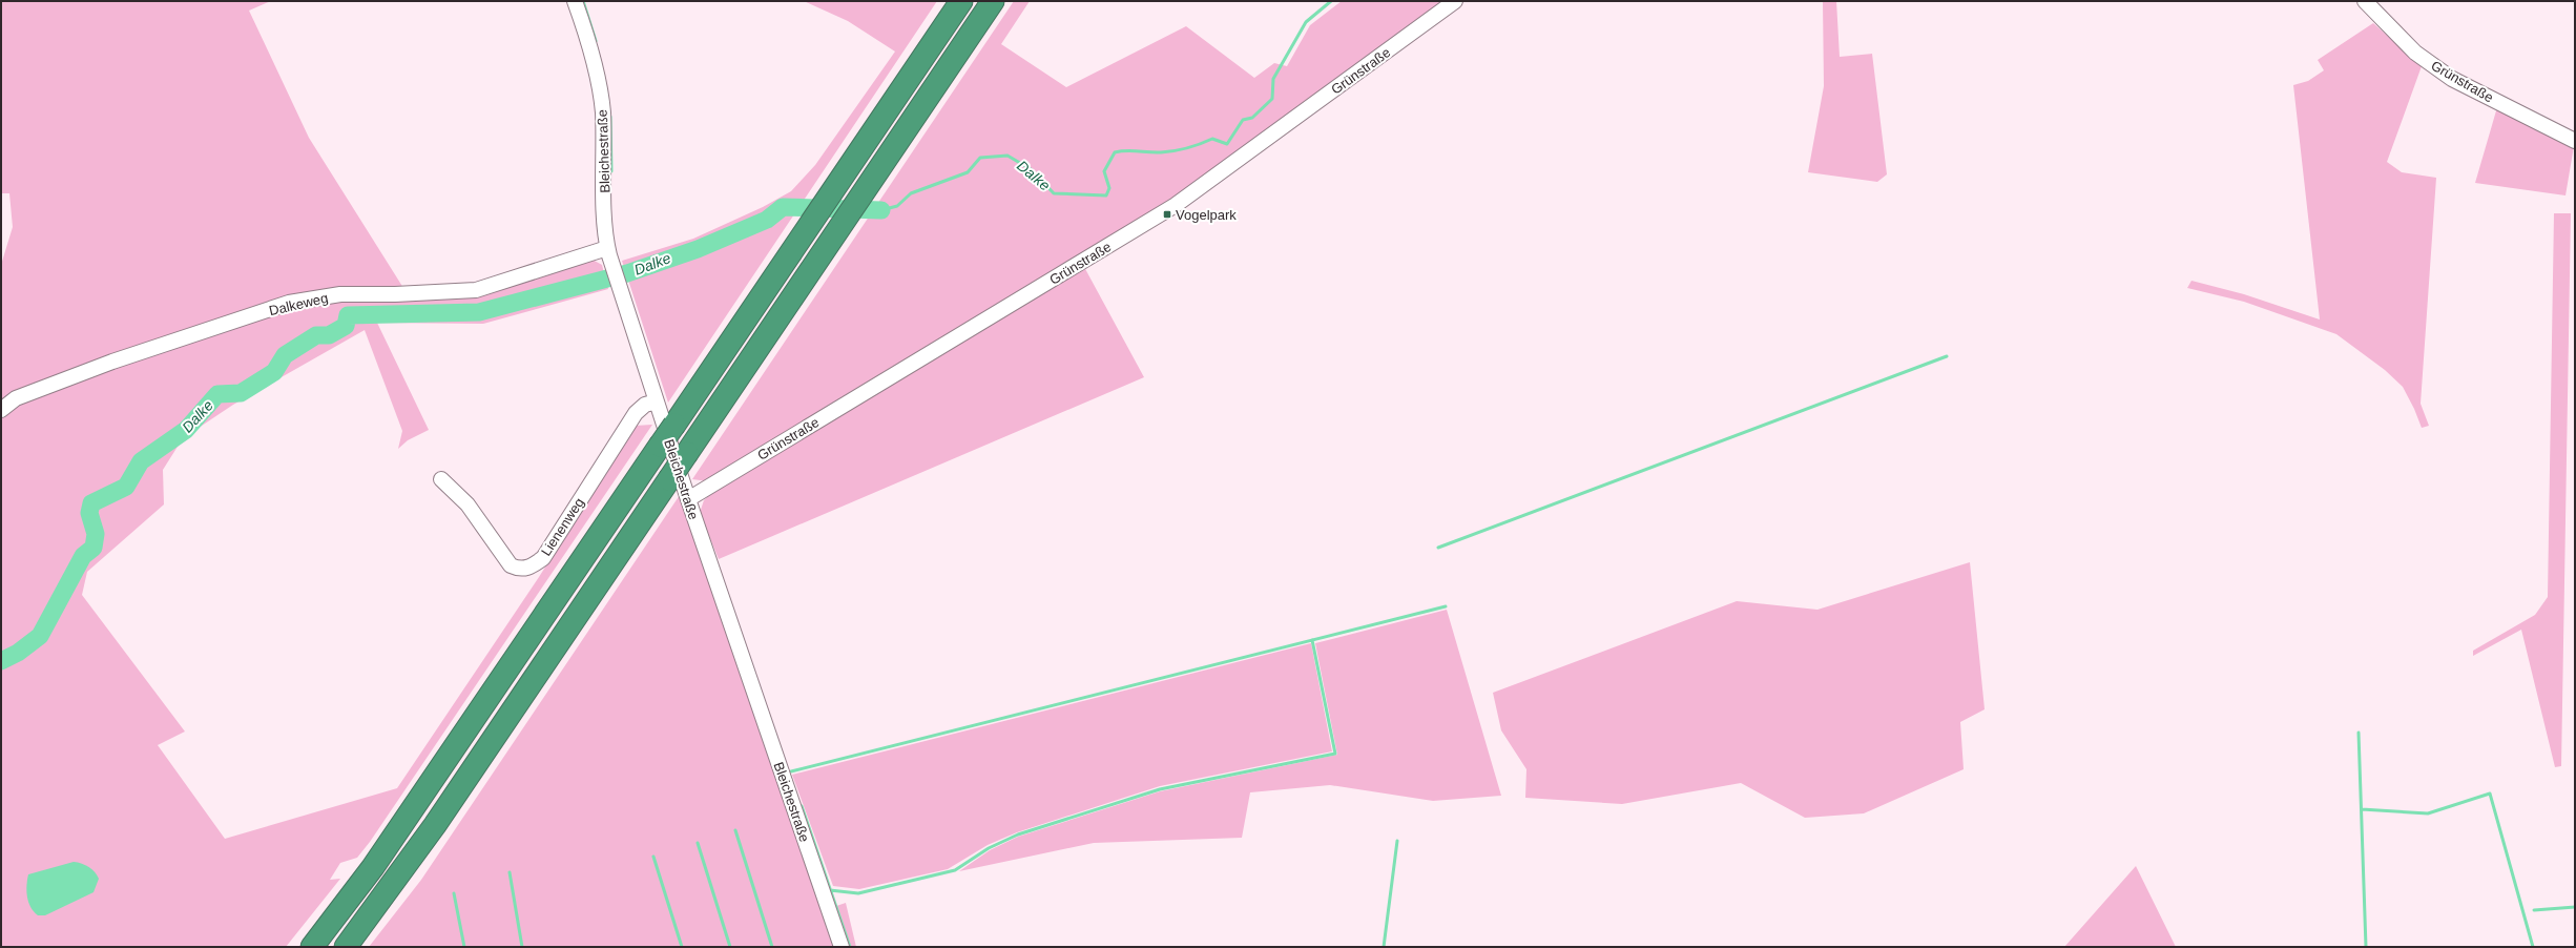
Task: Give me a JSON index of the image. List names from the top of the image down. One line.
{"streets":{"street":["Grünstraße","Bleichestraße","Dalkeweg","Lienenweg"]},"crossings":[["Grünstraße","Bleichestraße"],["Bleichestraße","Dalkeweg"],["Bleichestraße","Lienenweg"]],"water":["Dalke"],"places":{"transit":["Vogelpark"]}}
